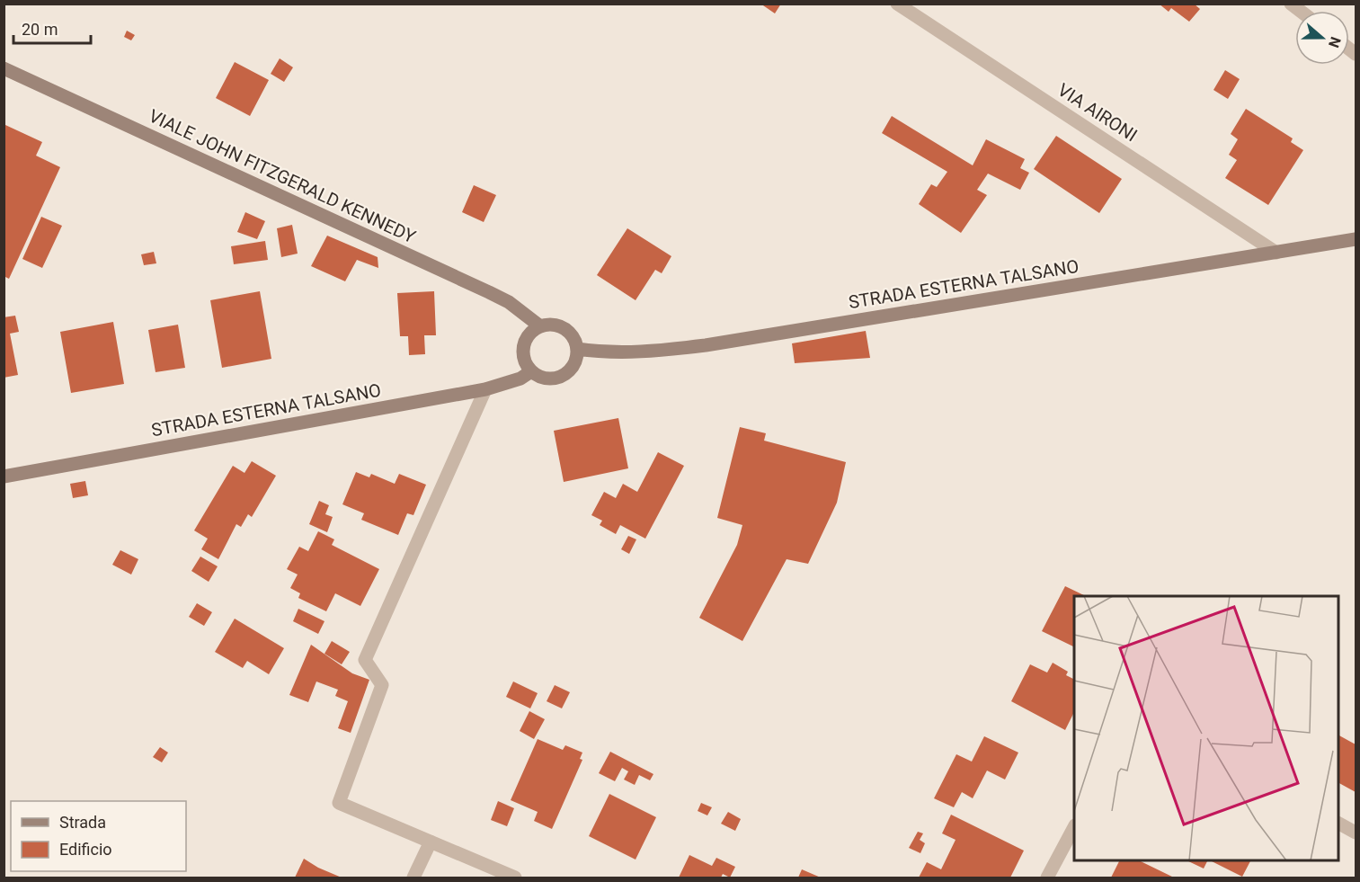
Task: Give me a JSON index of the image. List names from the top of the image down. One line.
{"streets":{"street":["VIA AIRONI","VIALE JOHN FITZGERALD KENNEDY","STRADA ESTERNA TALSANO"]},"crossings":[["VIA AIRONI","STRADA ESTERNA TALSANO"],["VIALE JOHN FITZGERALD KENNEDY","STRADA ESTERNA TALSANO"]],"legend":["Strada","Edificio"],"scale_bar":"20 m","north":"right"}
